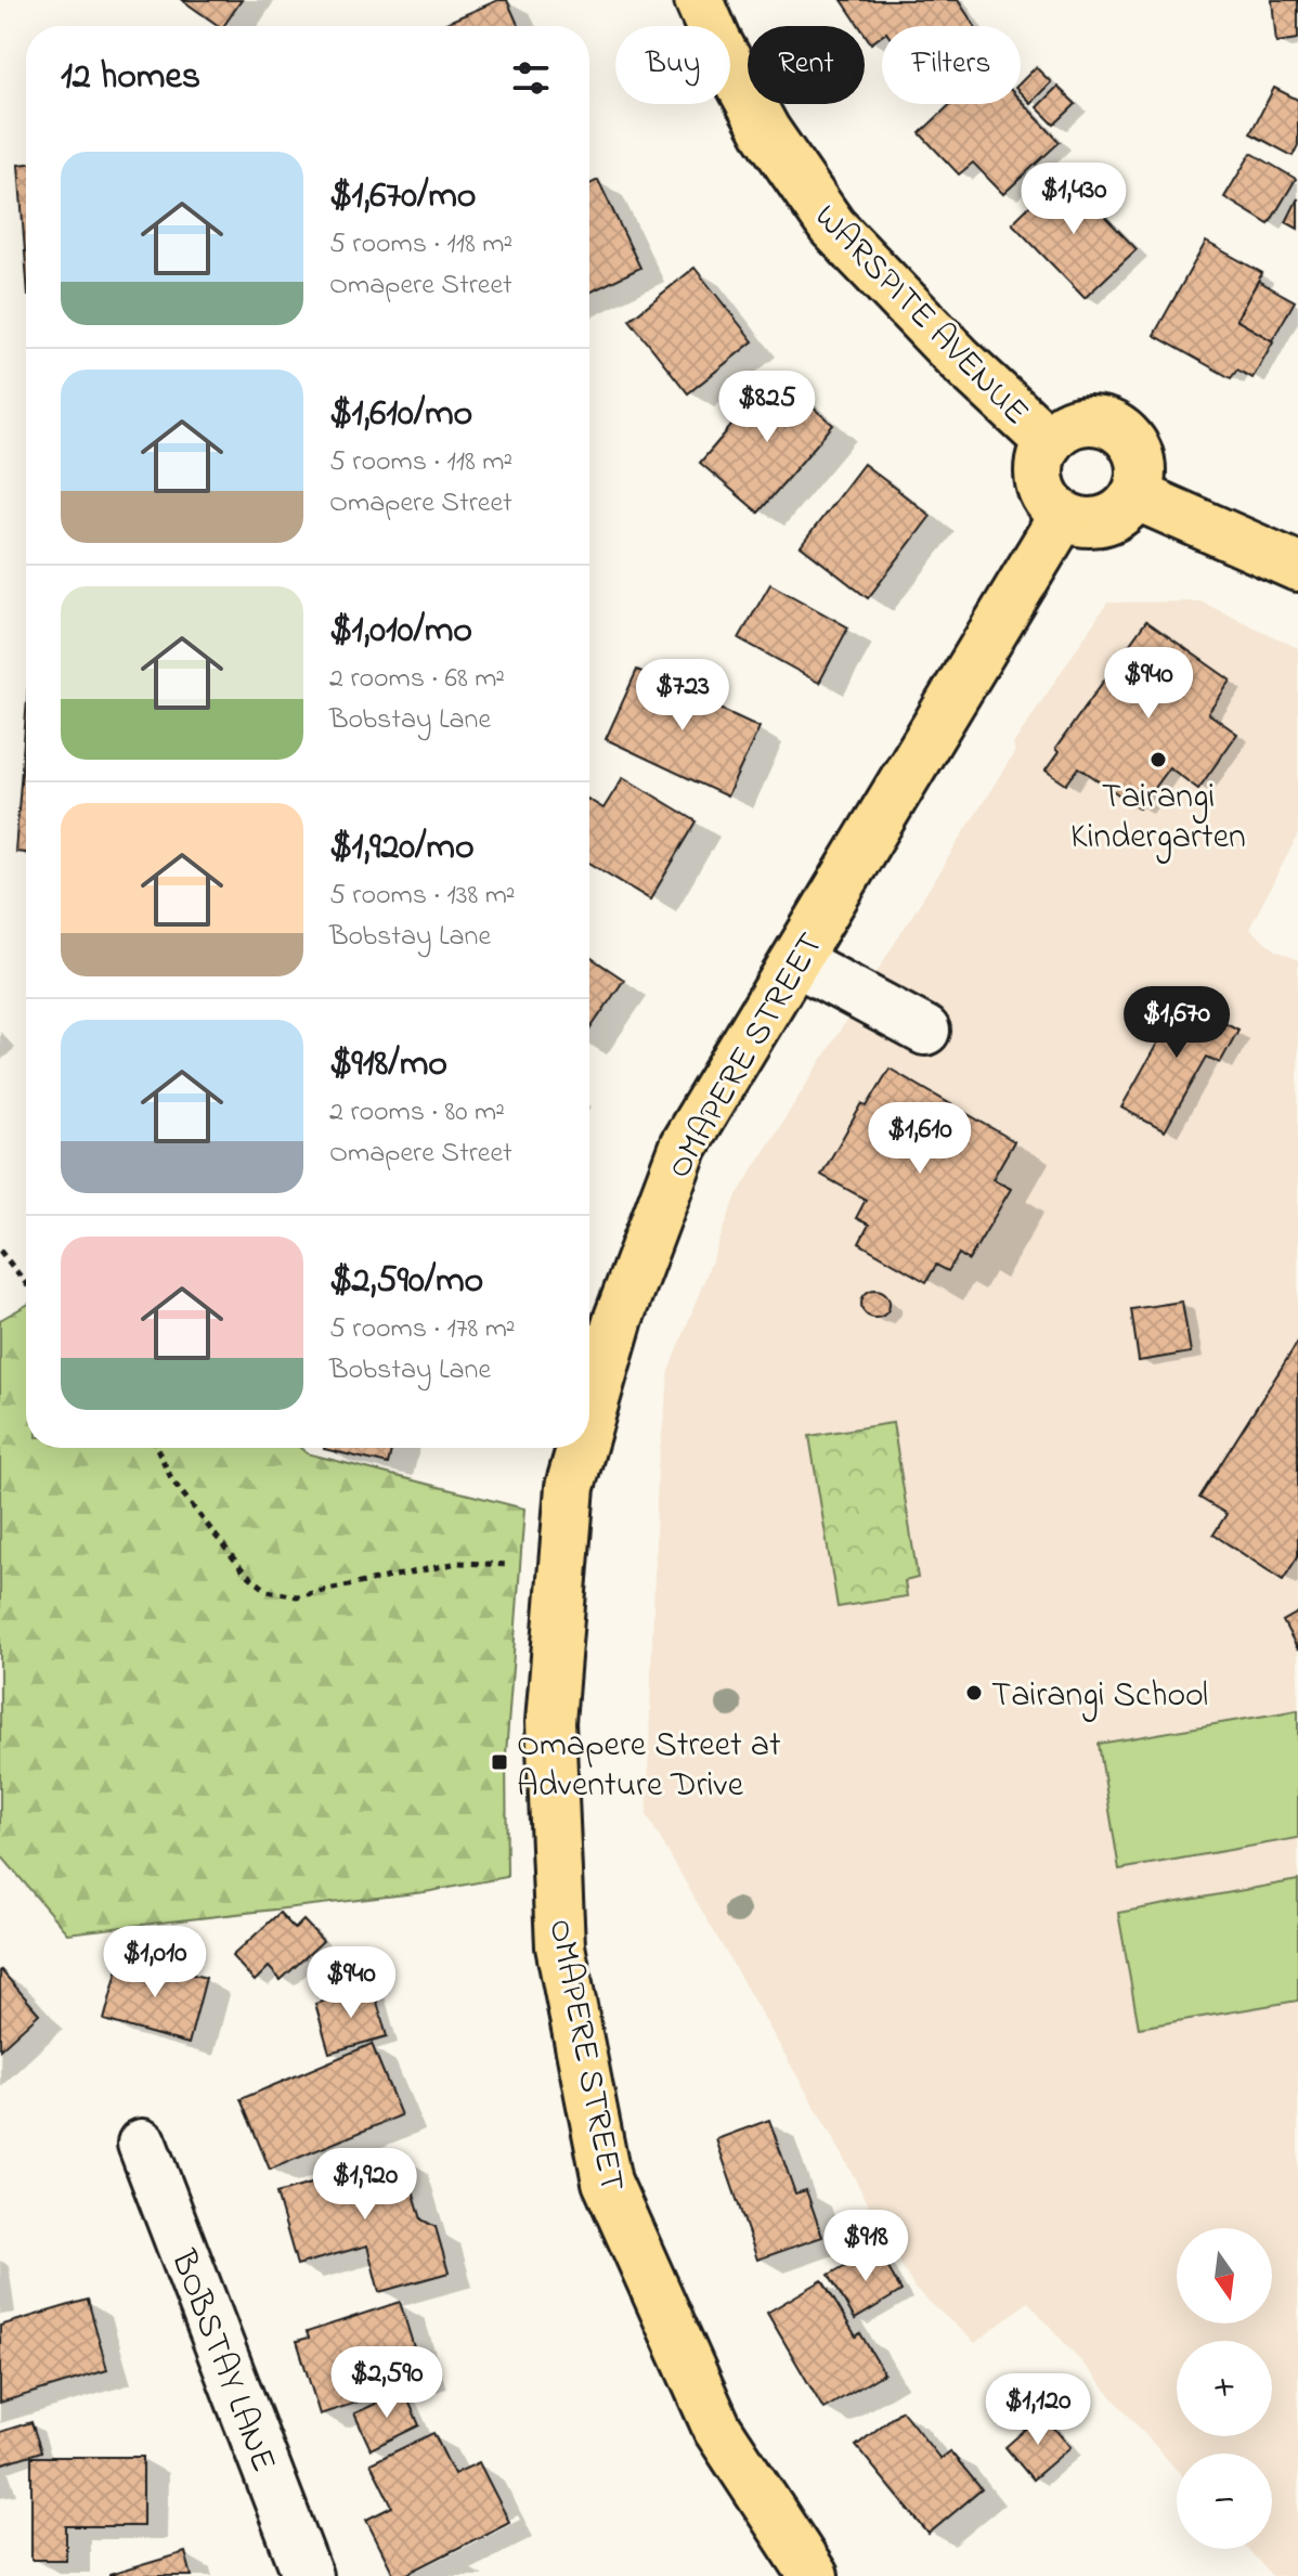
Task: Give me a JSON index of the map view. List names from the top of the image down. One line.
{"streets":{"main road":["WARSPITE AVENUE","OMAPERE STREET"],"street":["BOBSTAY LANE"]},"crossings":[["WARSPITE AVENUE","OMAPERE STREET"]],"places":{"other":["Tairangi Kindergarten","Tairangi School"],"transit":["Omapere Street at Adventure Drive"]},"north":"bottom","page":{"chip":["Buy","Rent","Filters"],"heading":"12 homes","list":[{"name":"$1,670/mo","note":"5 rooms · 118 m² · Omapere Street"},{"name":"$1,610/mo","note":"5 rooms · 118 m² · Omapere Street"},{"name":"$1,010/mo","note":"2 rooms · 68 m² · Bobstay Lane"},{"name":"$1,920/mo","note":"5 rooms · 138 m² · Bobstay Lane"},{"name":"$918/mo","note":"2 rooms · 80 m² · Omapere Street"},{"name":"$2,590/mo","note":"5 rooms · 178 m² · Bobstay Lane"}],"price":["$1,430","$825","$940","$723","$1,670","$1,610","$1,010","$940","$1,920","$918","$2,590","$1,120"],"map_buttons":["+","−"]}}
